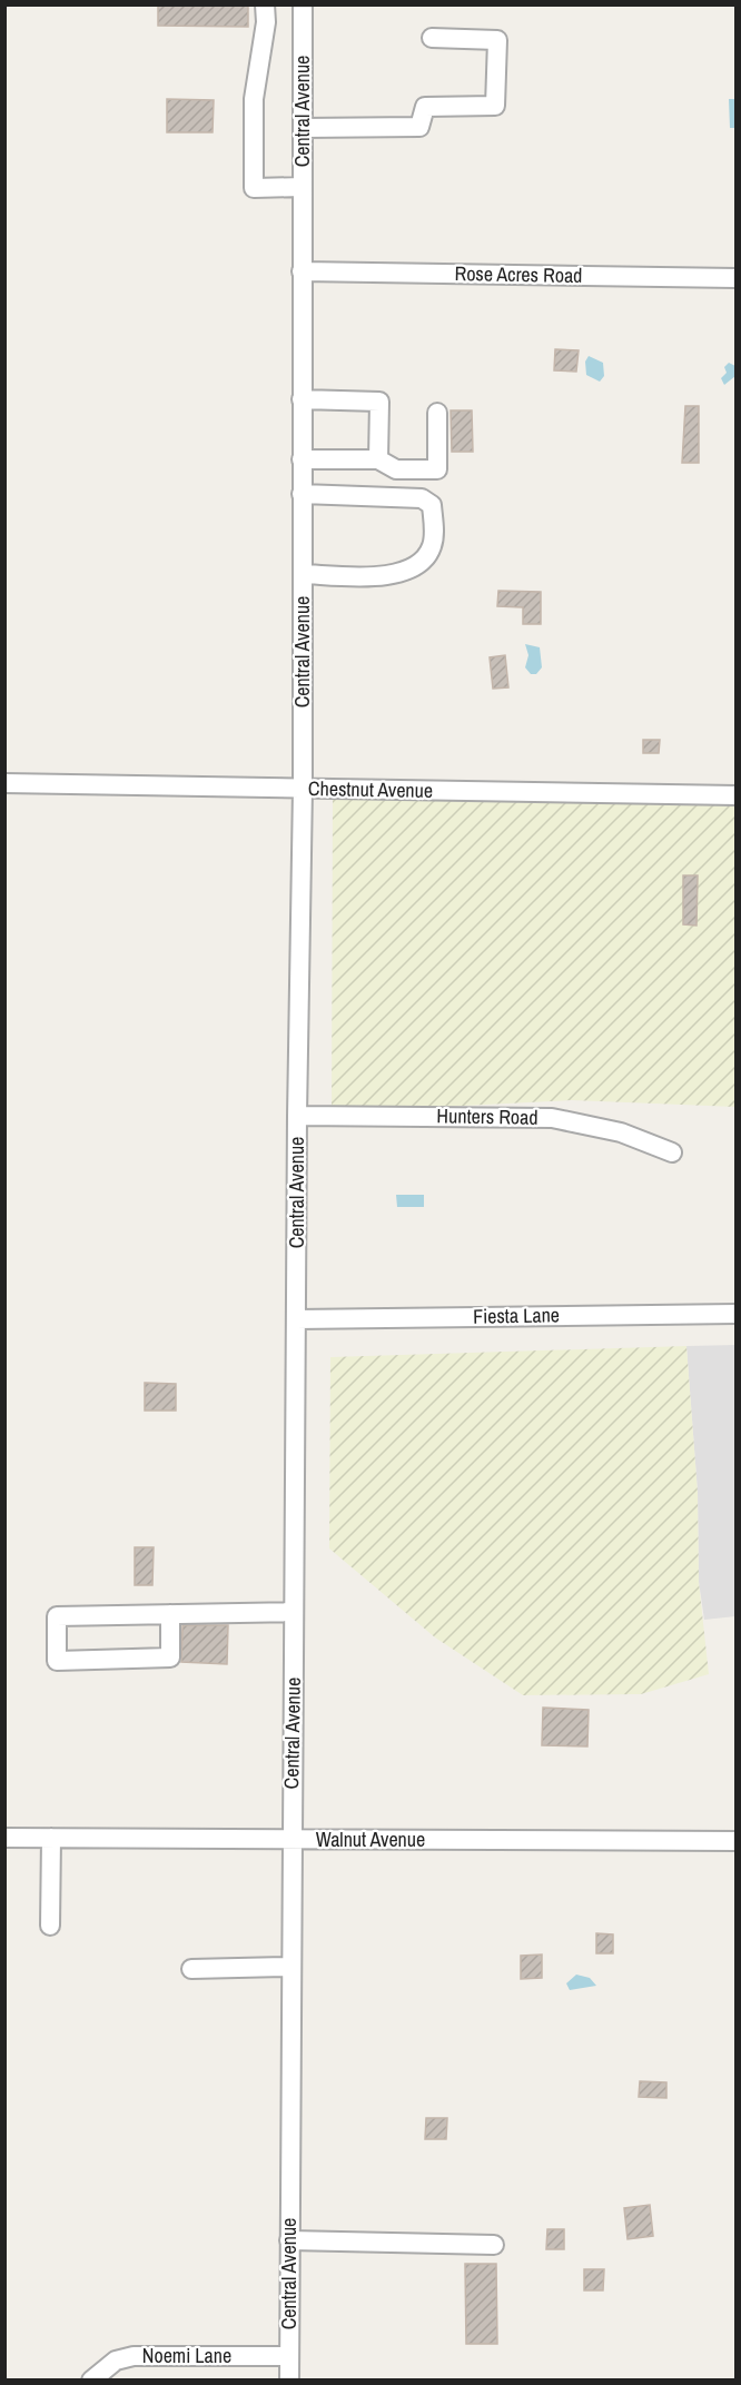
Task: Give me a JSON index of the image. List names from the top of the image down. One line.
{"streets":{"street":["Central Avenue","Rose Acres Road","Chestnut Avenue","Hunters Road","Fiesta Lane","Walnut Avenue","Noemi Lane"]},"crossings":[["Central Avenue","Rose Acres Road"],["Central Avenue","Chestnut Avenue"],["Central Avenue","Hunters Road"],["Central Avenue","Fiesta Lane"],["Central Avenue","Walnut Avenue"],["Central Avenue","Noemi Lane"]]}
